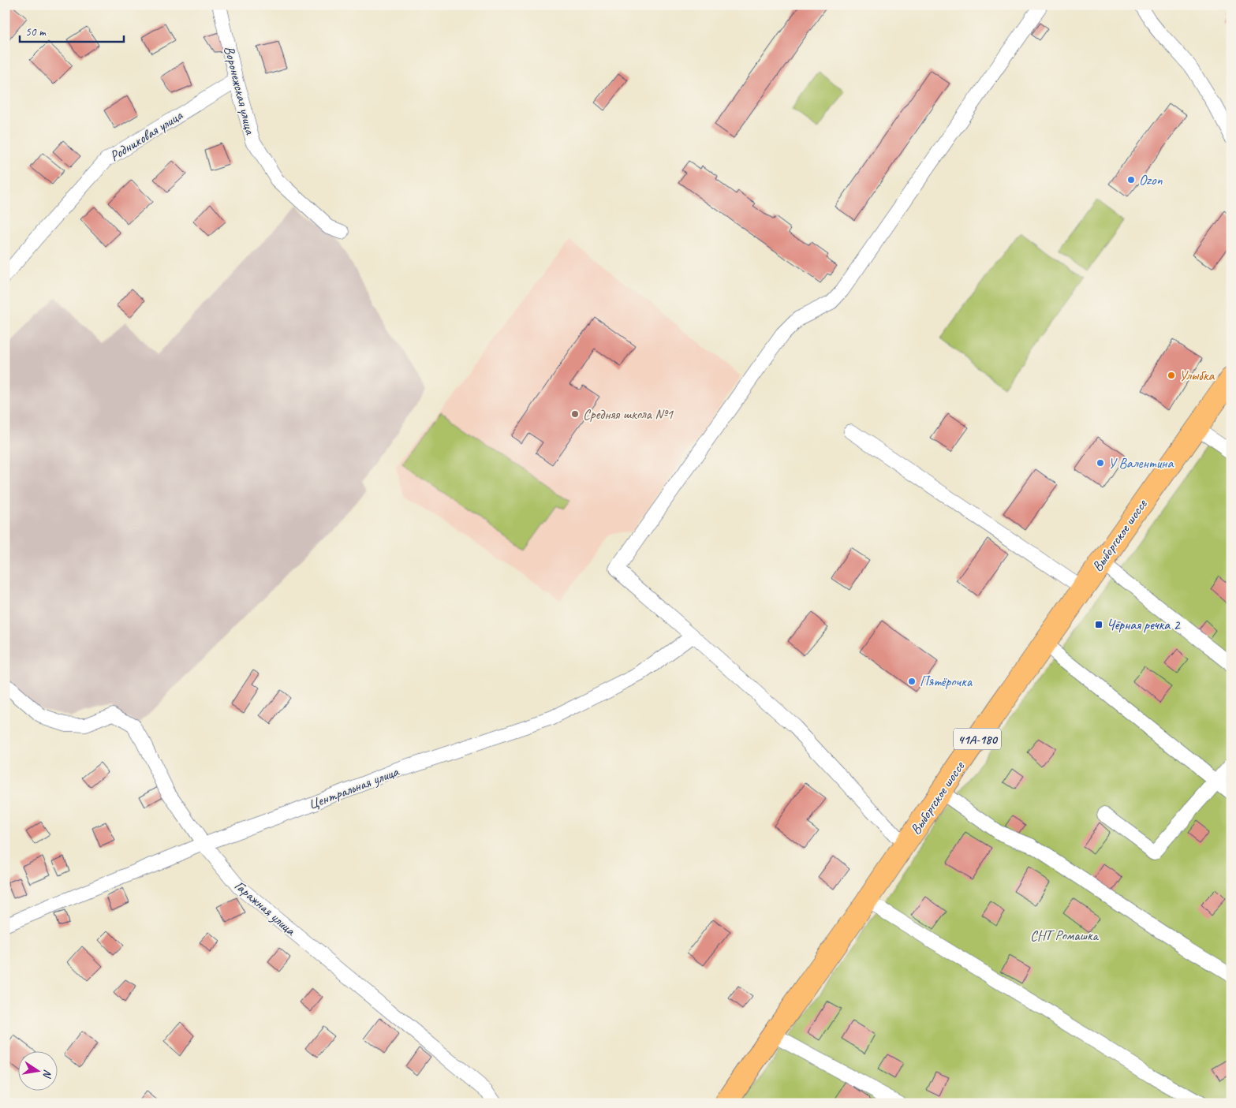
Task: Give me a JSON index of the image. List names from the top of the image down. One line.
{"streets":{"main road":["Выборгское шоссе","41А-180"],"street":["Воронежская улица","Родниковая улица","Центральная улица","Гаражная улица"]},"crossings":[["Воронежская улица","Родниковая улица"],["Центральная улица","Гаражная улица"]],"parks":["СНТ Ромашка"],"places":{"other":["Ozon","Улыбка","Средняя школа №1","У Валентина","Пятёрочка"],"transit":["Чёрная речка 2"]},"scale_bar":"50 m","north":"right"}
